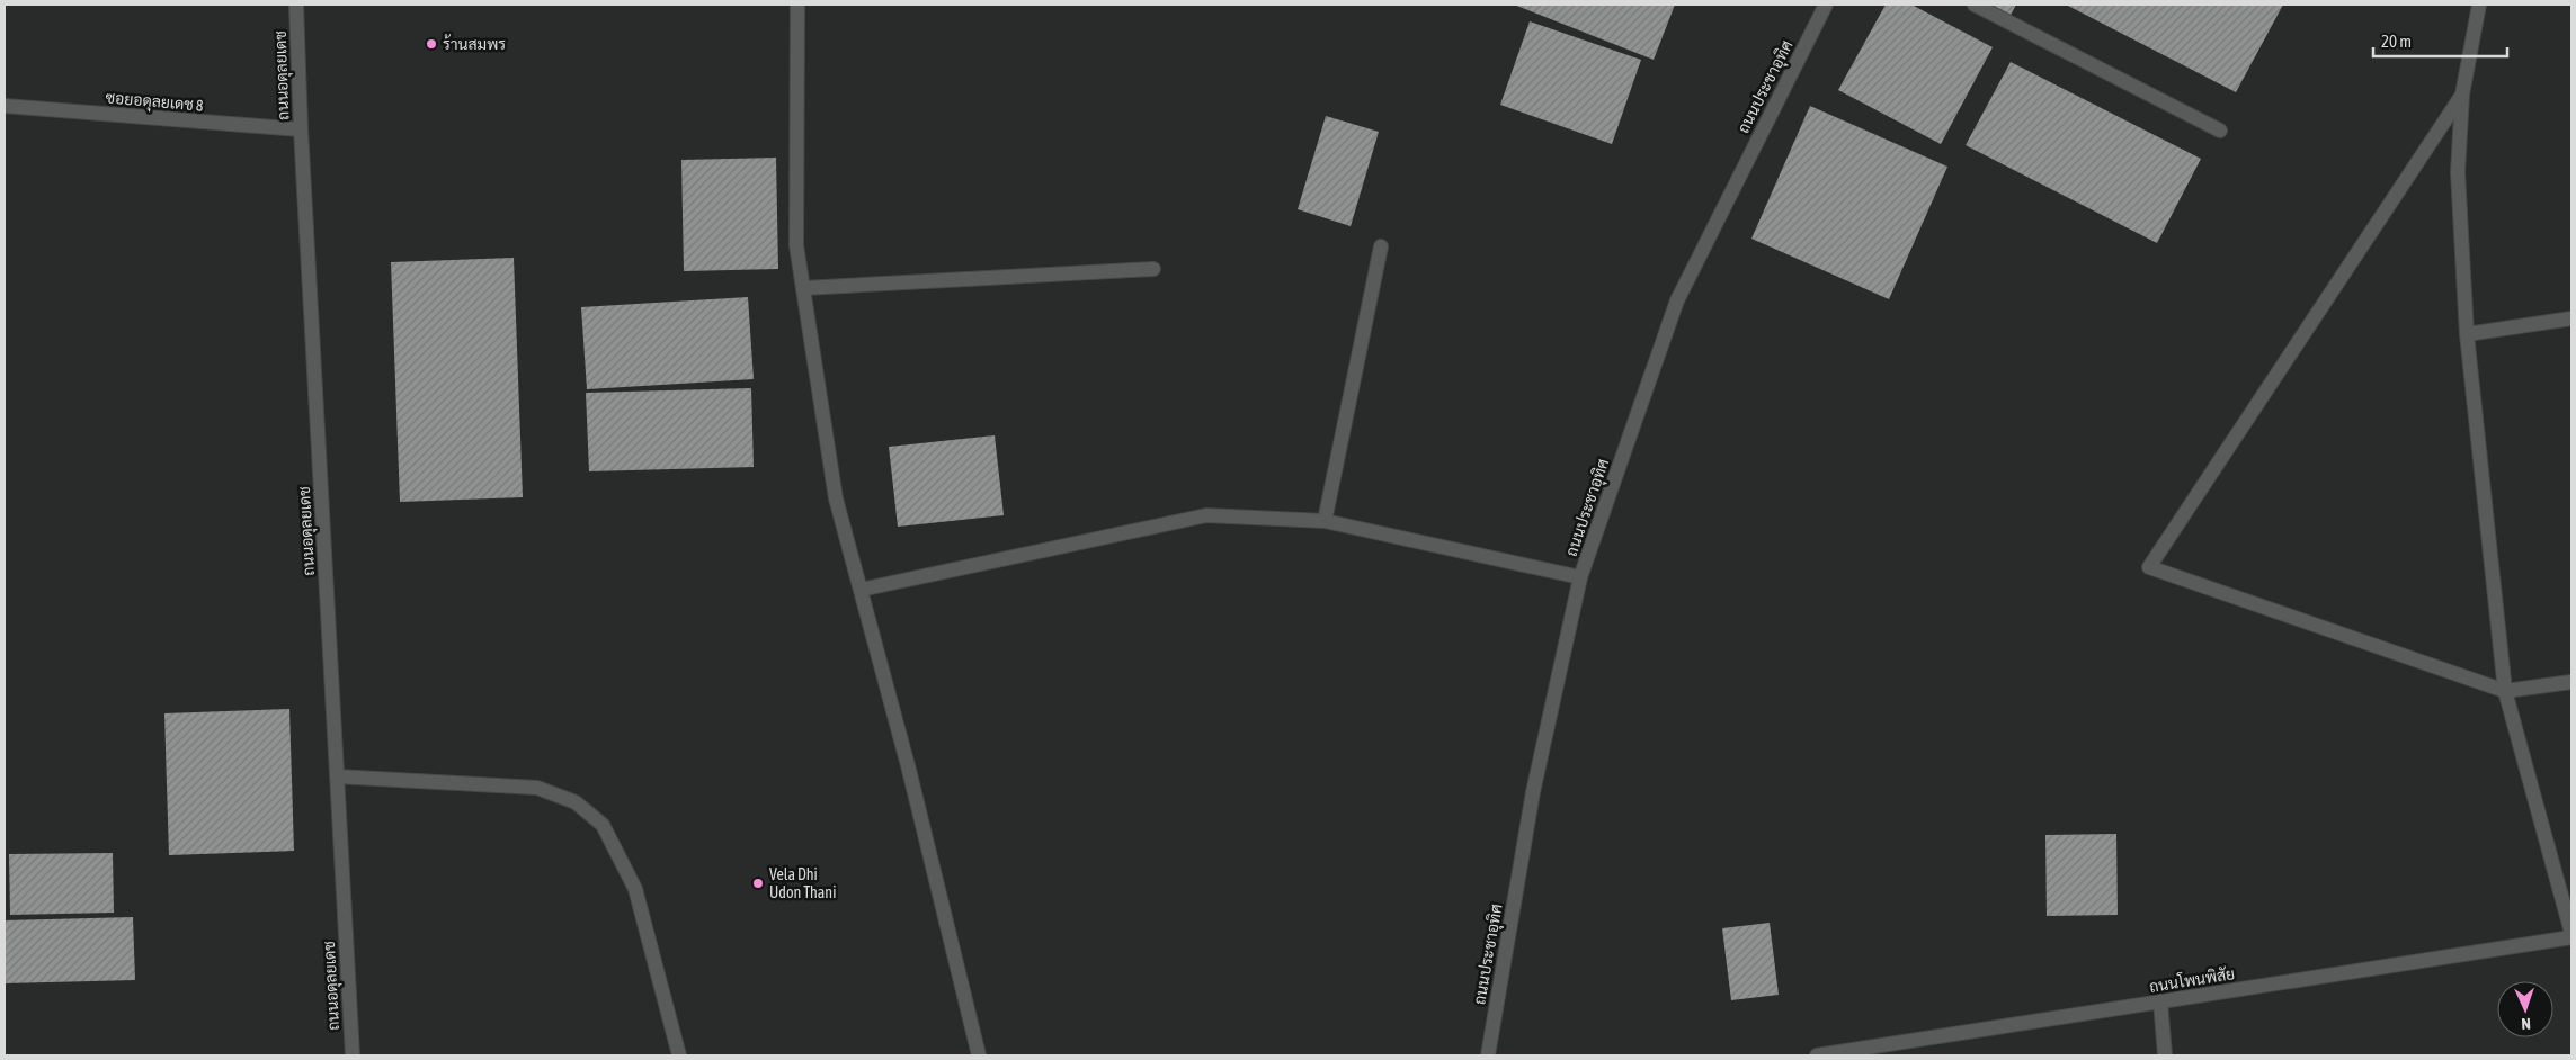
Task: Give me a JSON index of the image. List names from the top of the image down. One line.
{"streets":{"street":["ถนนอดุลยเดช","ถนนประชาอุทิศ","ซอยอดุลยเดช 8","ถนนโพนพิสัย"]},"crossings":[["ถนนอดุลยเดช","ซอยอดุลยเดช 8"]],"places":["ร้านสมพร","Vela Dhi Udon Thani"],"scale_bar":"20 m","north":"bottom"}
